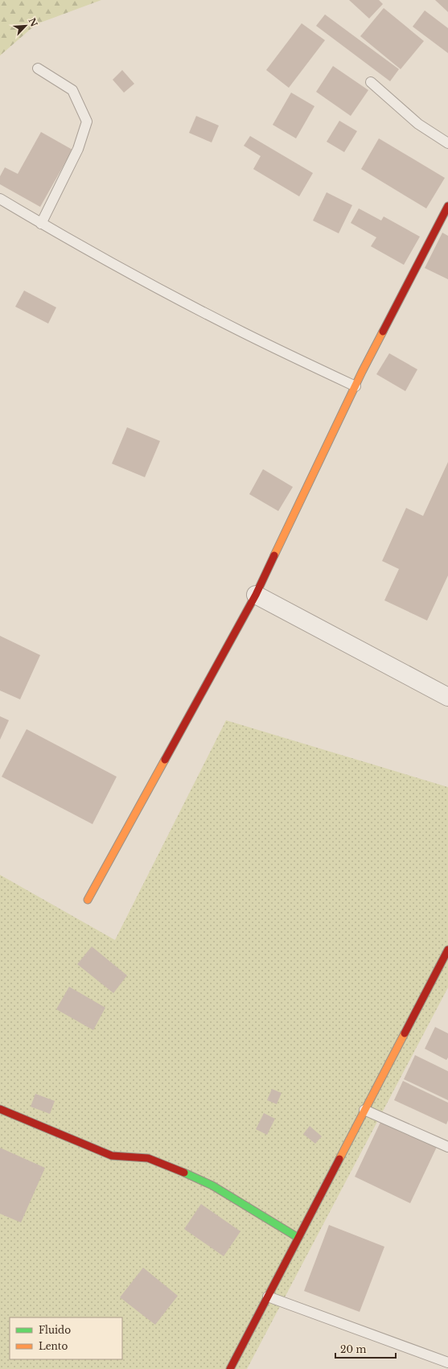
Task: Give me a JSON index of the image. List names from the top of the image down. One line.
{"legend":["Fluido","Lento"],"scale_bar":"20 m","north":"top right"}
